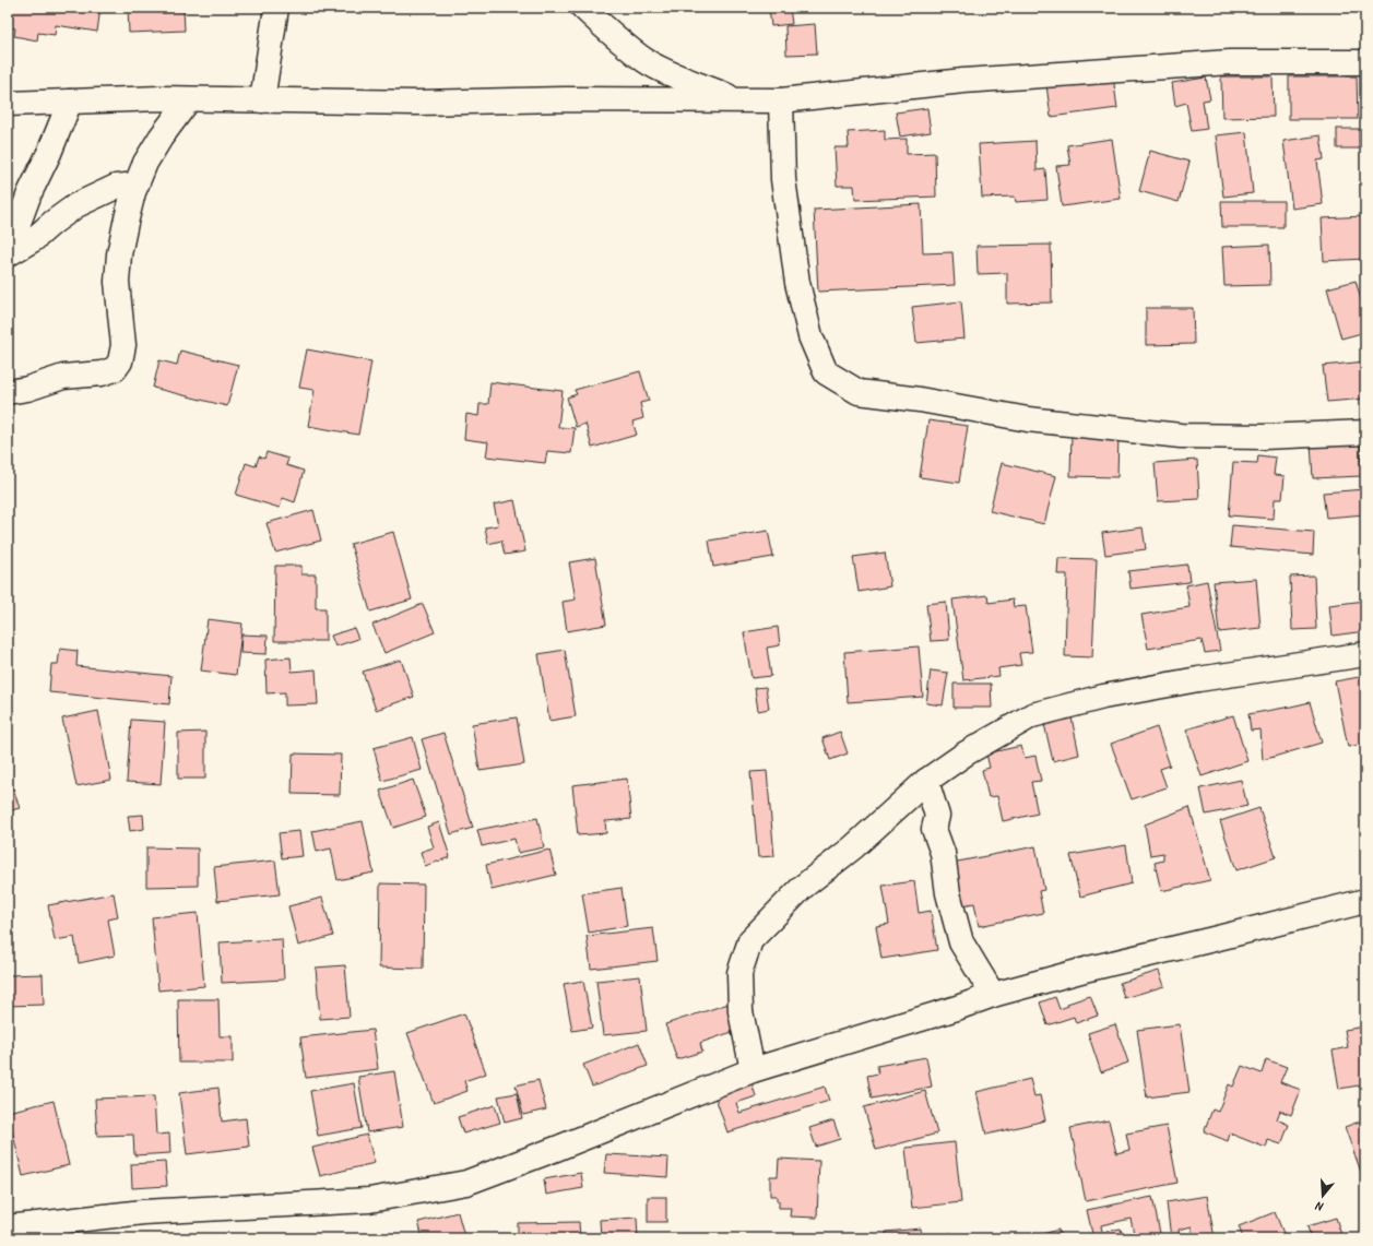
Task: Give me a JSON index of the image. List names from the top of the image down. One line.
{"north":"bottom"}
